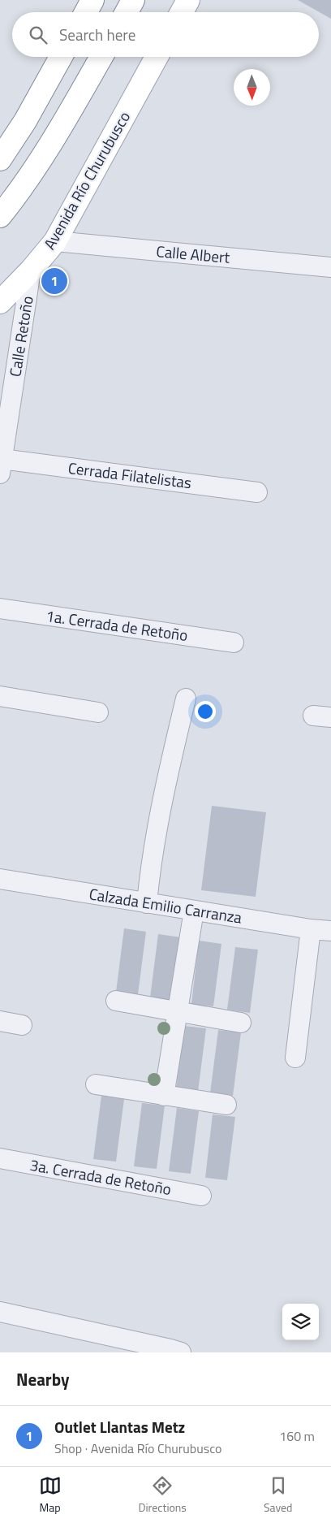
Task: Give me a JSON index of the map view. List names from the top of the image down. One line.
{"streets":{"main road":["Avenida Río Churubusco"],"street":["Calle Albert","Calle Retoño","Cerrada Filatelistas","1a. Cerrada de Retoño","Calzada Emilio Carranza","3a. Cerrada de Retoño"]},"crossings":[["Avenida Río Churubusco","Calle Albert"],["Avenida Río Churubusco","Calle Retoño"],["Calle Retoño","Cerrada Filatelistas"]],"north":"bottom","page":{"search":"Search here","pins":"1","heading":"Nearby","list":[{"mark":"1","name":"Outlet Llantas Metz","note":"Shop · Avenida Río Churubusco","value":"160 m"}],"nav":["Map","Directions","Saved"]}}
